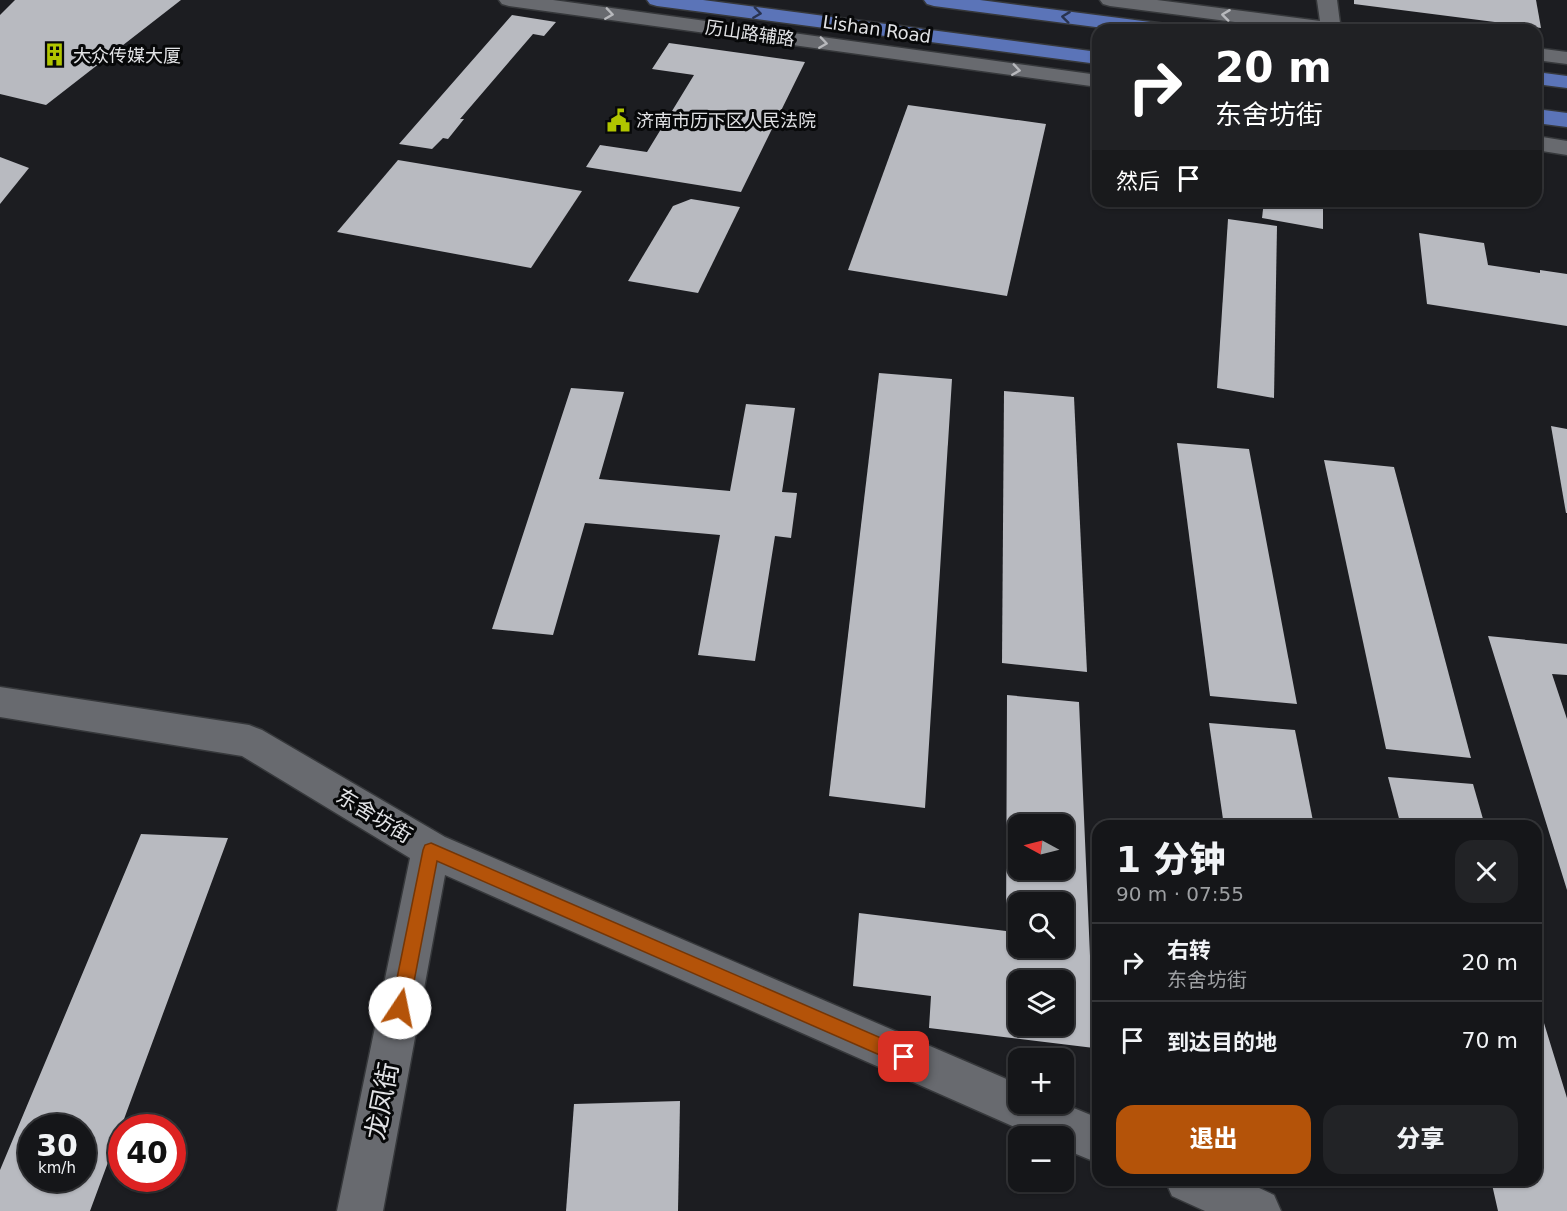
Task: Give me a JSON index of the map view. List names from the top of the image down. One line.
{"streets":{"main road":["Lishan Road"],"street":["历山路辅路","东舍坊街","龙凤街"]},"crossings":[["东舍坊街","龙凤街"]],"one_way":["历山路辅路"],"places":{"building":["大众传媒大厦"],"public building":["济南市历下区人民法院"]},"north":"left","page":{"turn":["20 m","东舍坊街"],"then":"然后","map_buttons":["+","−"],"heading":["1 分钟","90 m · 07:55"],"list":[{"name":"右转","note":"东舍坊街","value":"20 m"},{"name":"到达目的地","value":"70 m"}],"buttons":["退出","分享"],"speed":"30 km/h","limit":"40"}}
